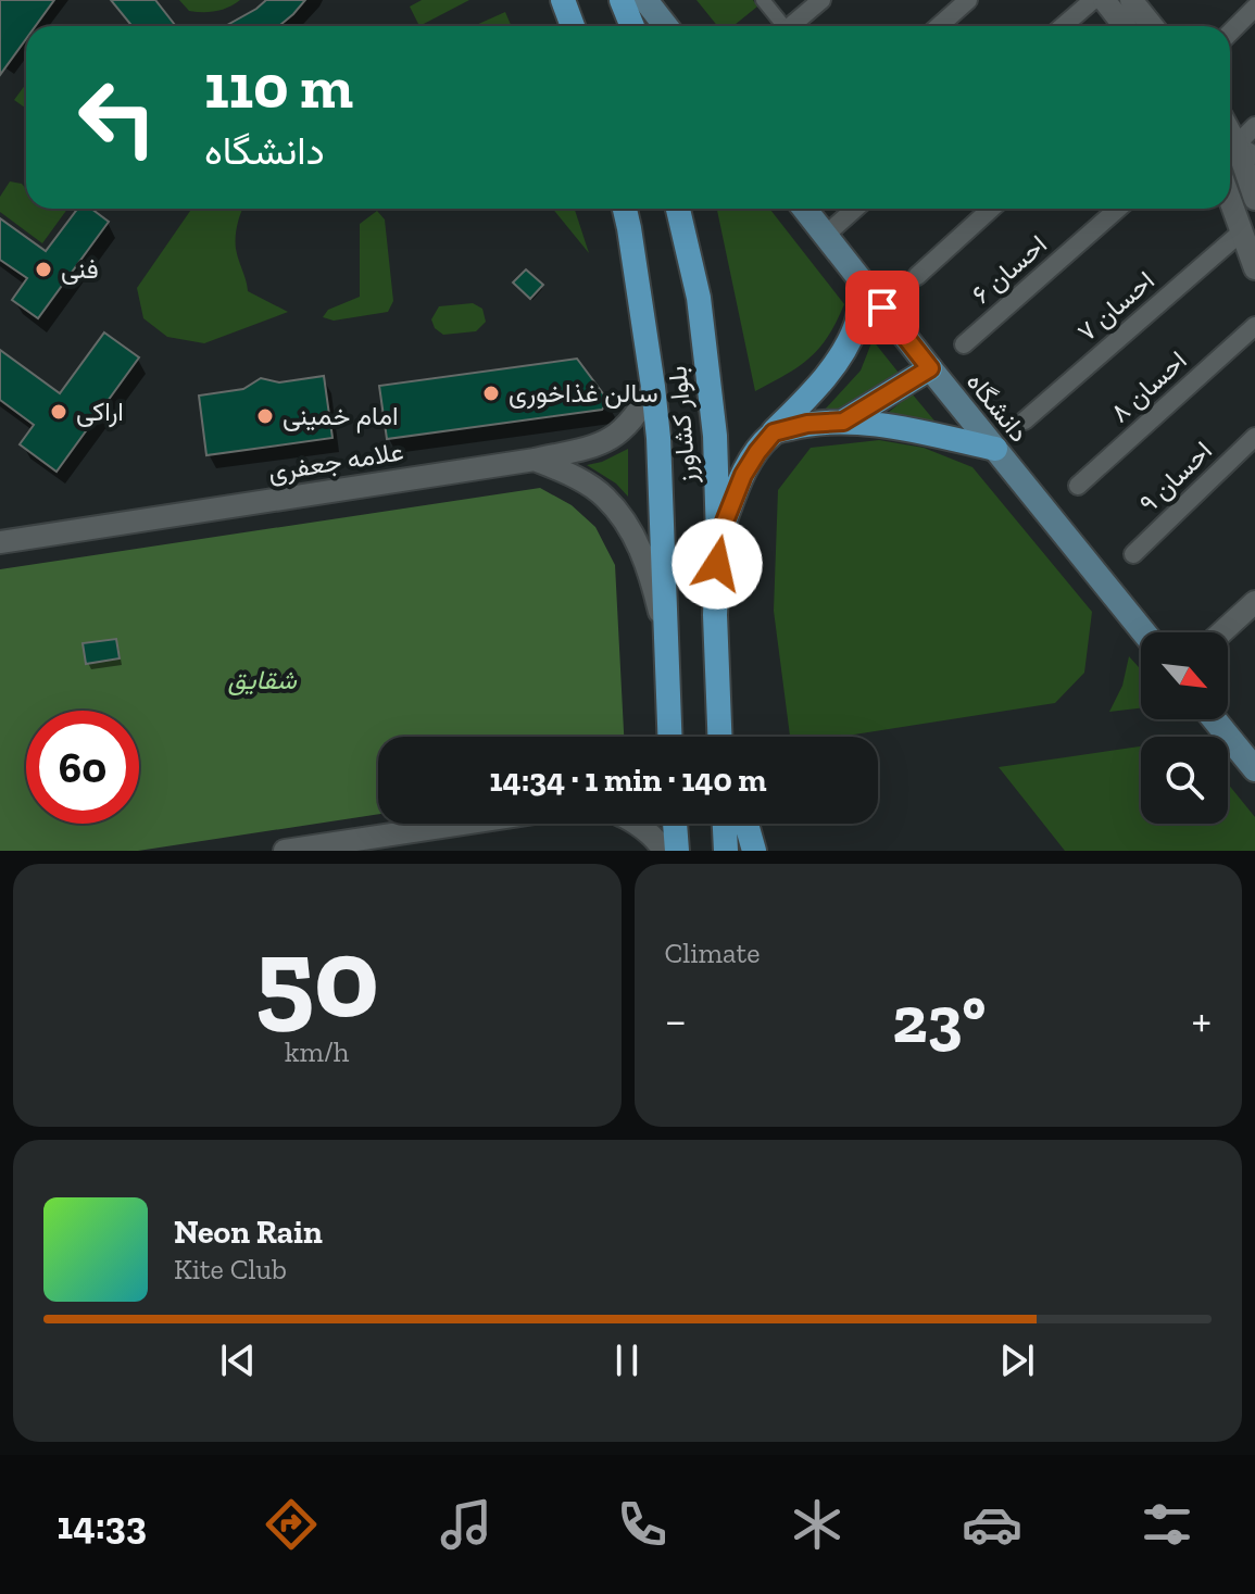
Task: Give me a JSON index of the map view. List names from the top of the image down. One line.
{"streets":{"main road":["دانشگاه","بلوار کشاورز"],"street":["احسان ۶","احسان ۷","احسان ۸","علامه جعفری","احسان ۹"]},"crossings":[["بلوار کشاورز","علامه جعفری"]],"parks":["شقایق"],"places":["فنی","سالن غذاخوری","اراکی","امام خمینی"],"north":"bottom right","page":{"turn":["110 m","دانشگاه"],"limit":"60","trip":"14:34 · 1 min · 140 m","tile":[["50","km/h"],"Climate"],"heat":["−","23°","+"],"song":["Neon Rain","Kite Club"],"tabs":"14:33"}}
